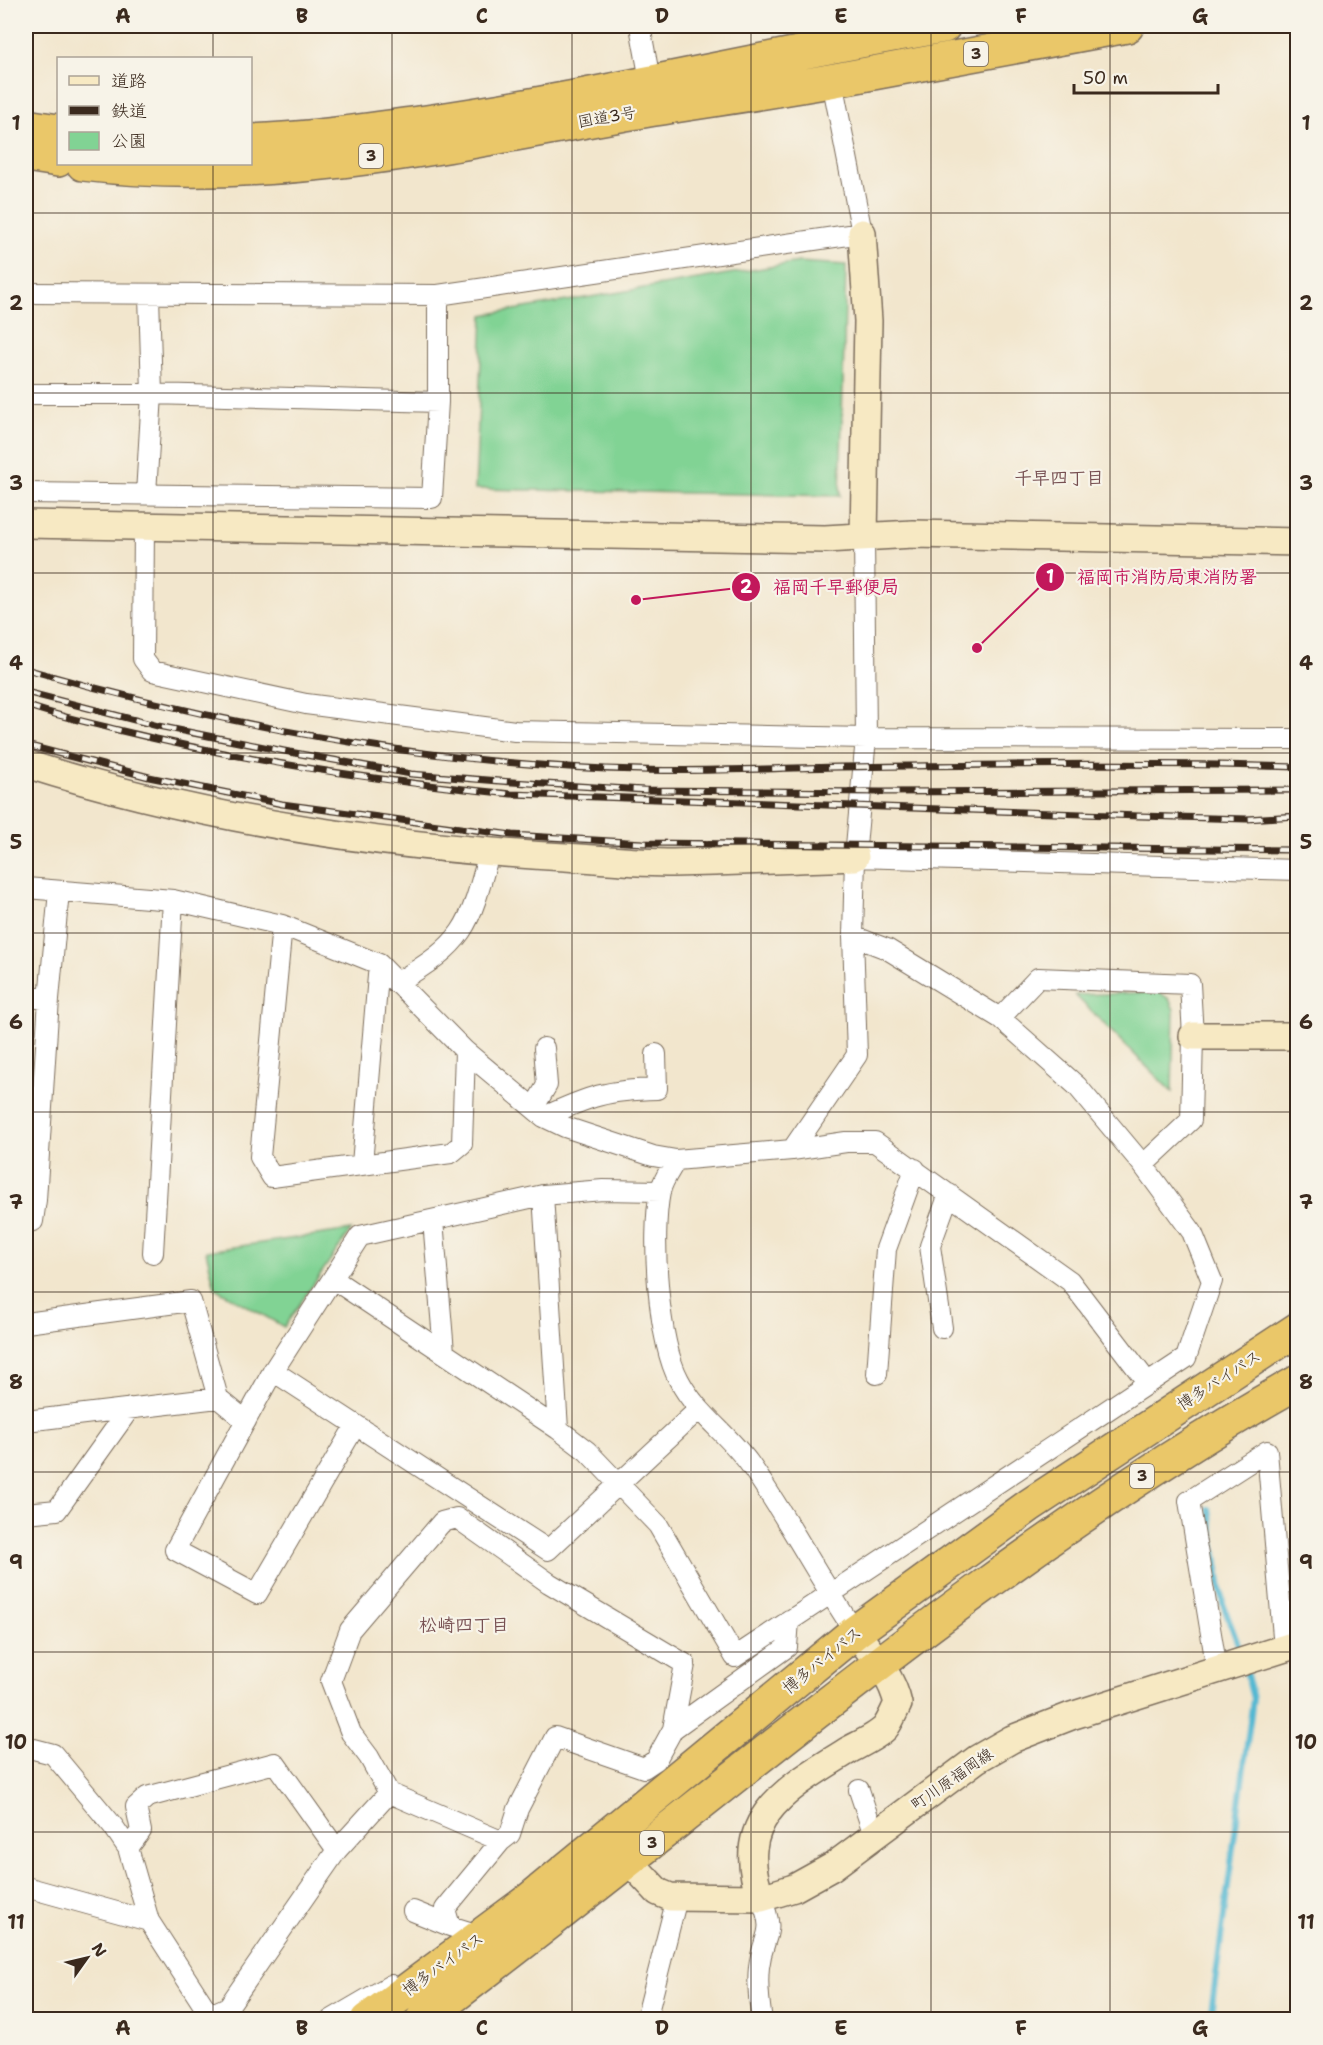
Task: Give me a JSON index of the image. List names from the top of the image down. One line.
{"streets":{"highway":["3","国道3号","博多バイパス"],"street":["町川原福岡線"]},"crossings":[["博多バイパス","町川原福岡線"]],"districts":["千早四丁目","松崎四丁目"],"places":["福岡千早郵便局","福岡市消防局東消防署"],"legend":["道路","鉄道","公園"],"scale_bar":"50 m","north":"top right","grid":{"columns":["A","B","C","D","E","F","G"],"rows":["1","2","3","4","5","6","7","8","9","10","11"]}}
